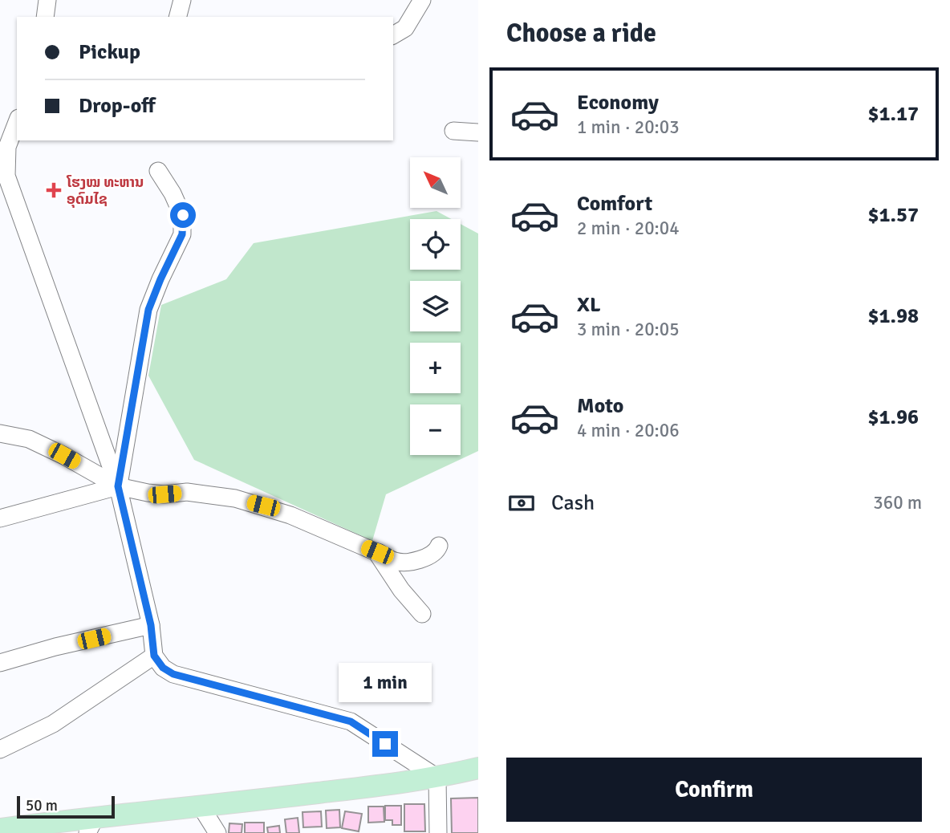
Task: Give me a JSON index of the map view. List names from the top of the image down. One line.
{"places":{"health":["ໂຮງໝ ທະຫານ ອຸດົມໄຊ"]},"scale_bar":"50 m","north":"top left","page":{"heading":"Choose a ride","banner":["Pickup","Drop-off"],"list":[{"name":"Economy","note":"1 min · 20:03","value":"$1.17"},{"name":"Comfort","note":"2 min · 20:04","value":"$1.57"},{"name":"XL","note":"3 min · 20:05","value":"$1.98"},{"name":"Moto","note":"4 min · 20:06","value":"$1.96"}],"map_buttons":["+","−"],"pay":["Cash","360 m"],"bubble":"1 min","buttons":"Confirm","scale":"50 m"}}
